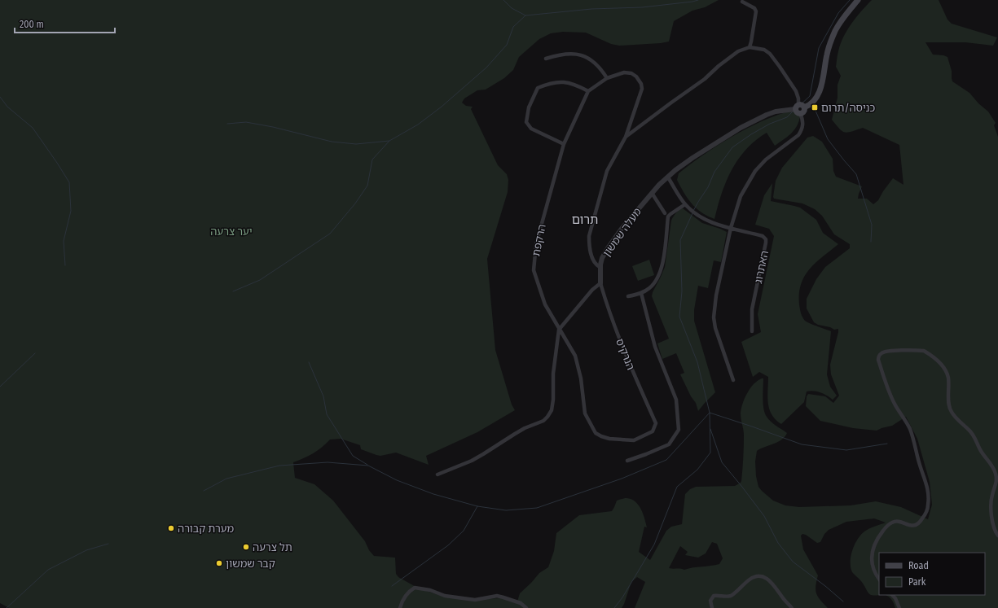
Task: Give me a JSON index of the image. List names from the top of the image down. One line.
{"streets":{"street":["מעלה שמשון","הרקפת","האתרוג","הנרקיס"]},"crossings":[["מעלה שמשון","הנרקיס"],["הרקפת","הנרקיס"]],"districts":["תרום"],"parks":["יער צרעה"],"places":{"transit":["כניסה/תרום"],"other":["מערת קבורה","תל צרעה","קבר שמשון"]},"legend":["Road","Park"],"scale_bar":"200 m"}
